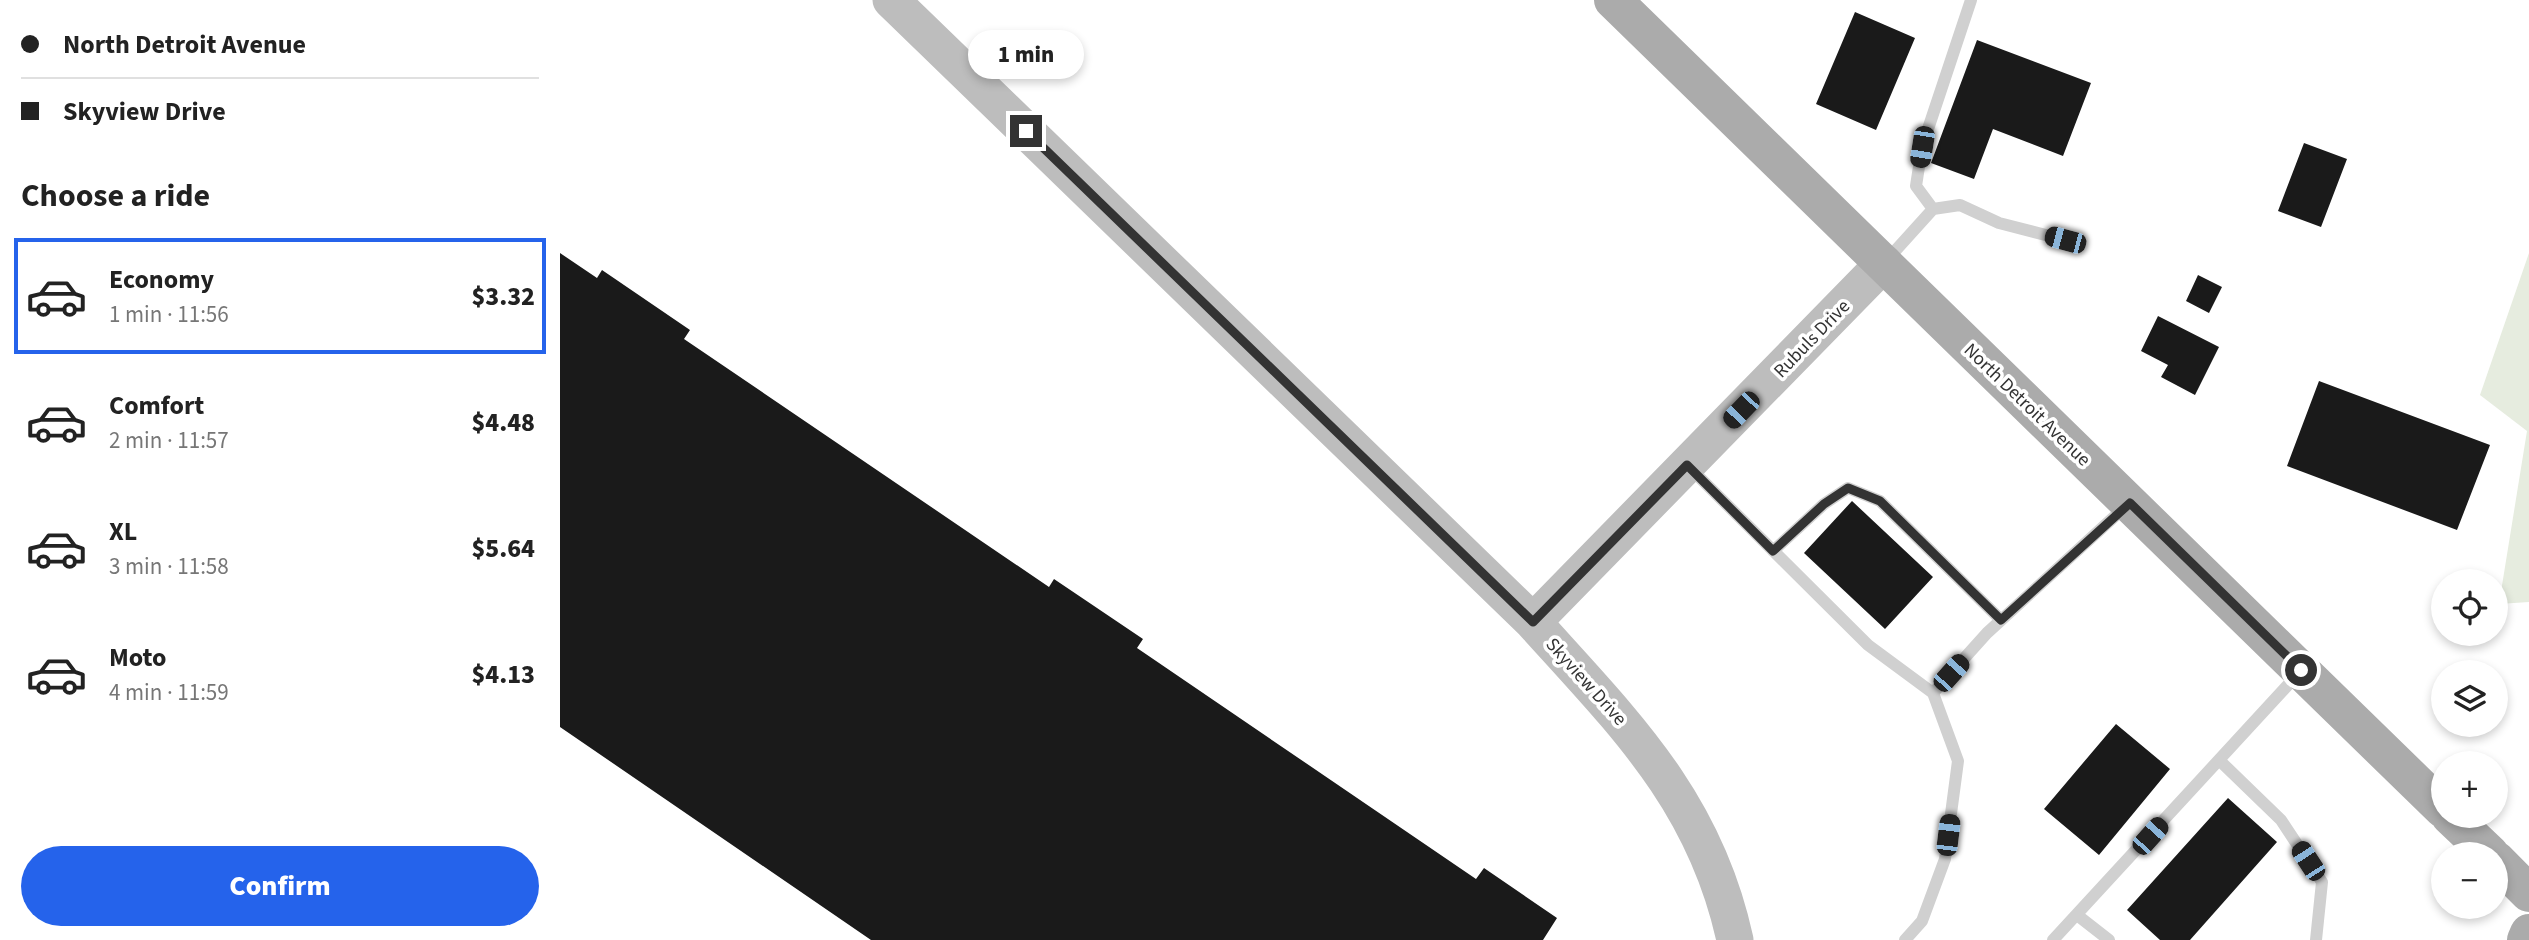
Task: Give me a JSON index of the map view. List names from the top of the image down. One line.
{"streets":{"main road":["North Detroit Avenue"],"street":["Rubuls Drive","Skyview Drive"]},"crossings":[["Rubuls Drive","North Detroit Avenue"],["Rubuls Drive","Skyview Drive"]],"page":{"banner":["North Detroit Avenue","Skyview Drive"],"bubble":"1 min","heading":"Choose a ride","list":[{"name":"Economy","note":"1 min · 11:56","value":"$3.32"},{"name":"Comfort","note":"2 min · 11:57","value":"$4.48"},{"name":"XL","note":"3 min · 11:58","value":"$5.64"},{"name":"Moto","note":"4 min · 11:59","value":"$4.13"}],"map_buttons":["+","−"],"buttons":"Confirm"}}
